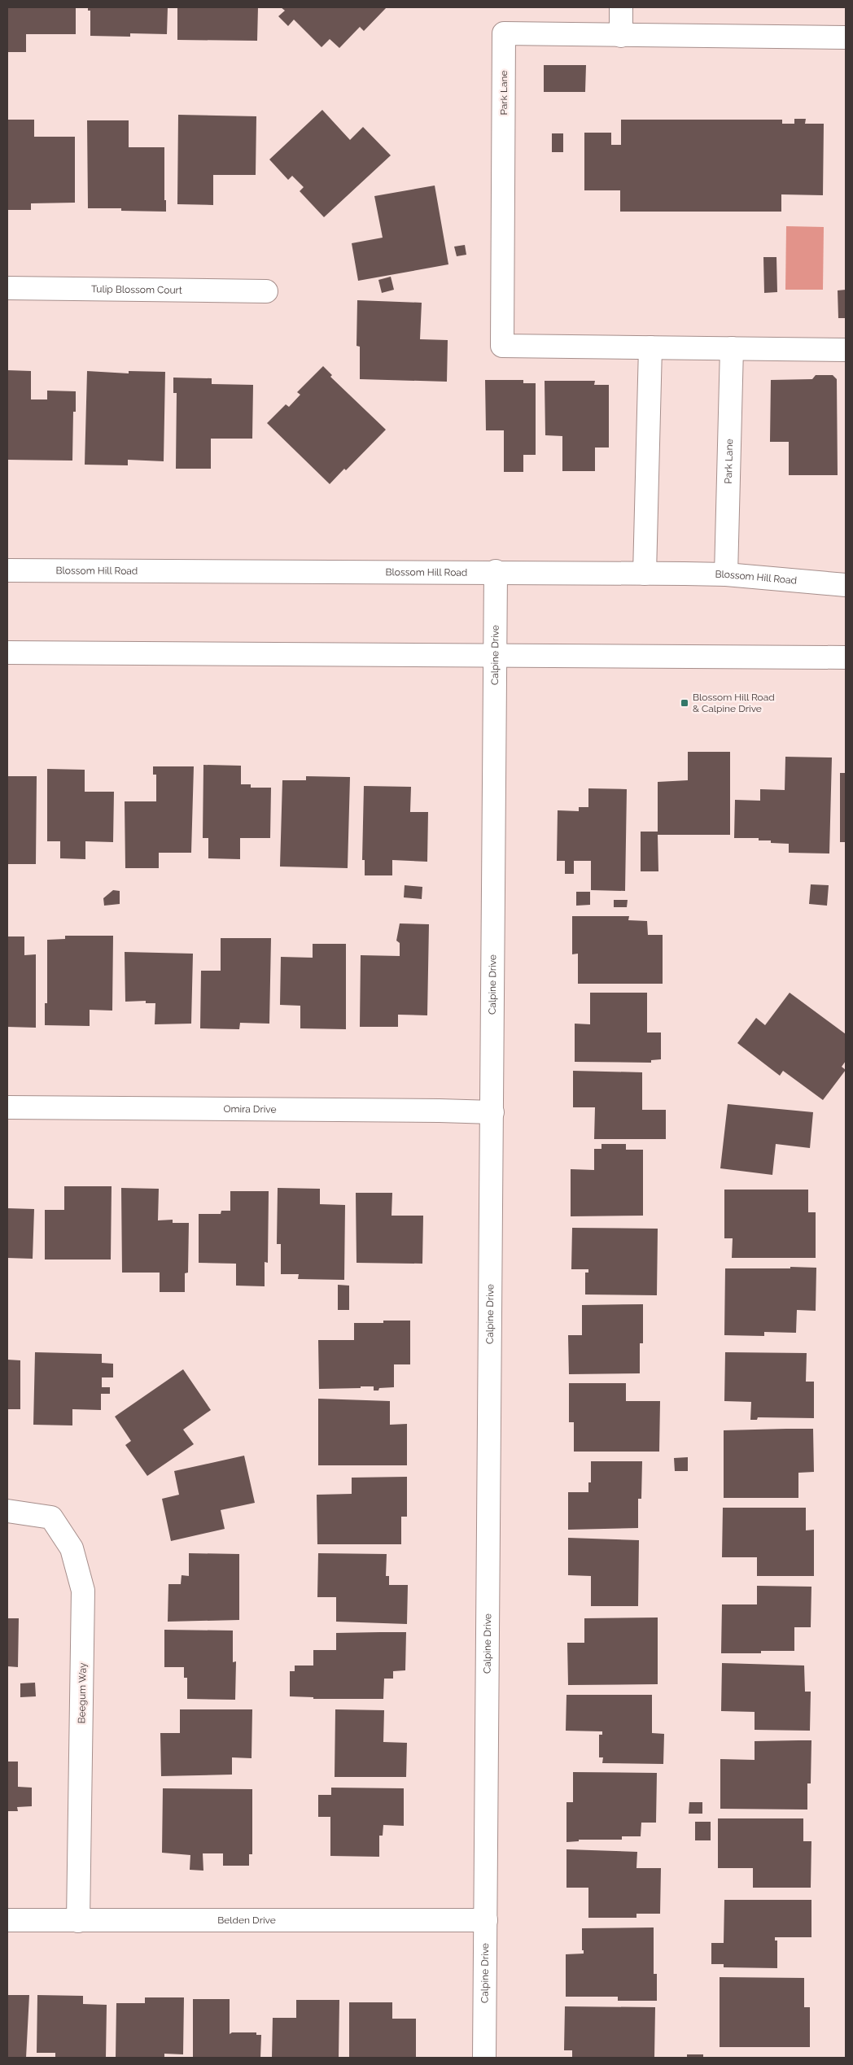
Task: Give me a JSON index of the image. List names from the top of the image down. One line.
{"streets":{"street":["Park Lane","Tulip Blossom Court","Blossom Hill Road","Calpine Drive","Omira Drive","Beegum Way","Belden Drive"]},"crossings":[["Park Lane","Blossom Hill Road"],["Blossom Hill Road","Calpine Drive"],["Calpine Drive","Omira Drive"],["Calpine Drive","Belden Drive"],["Beegum Way","Belden Drive"]],"places":{"transit":["Blossom Hill Road & Calpine Drive"]}}
